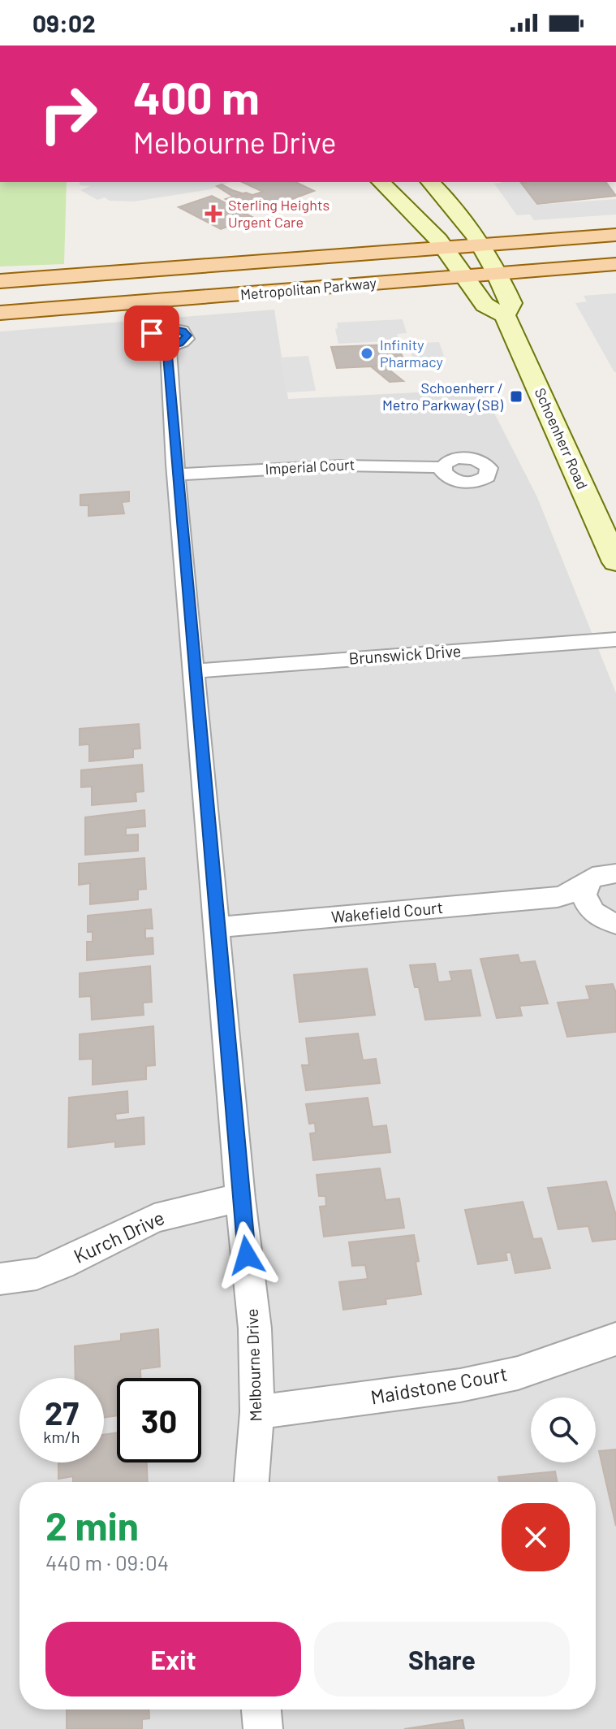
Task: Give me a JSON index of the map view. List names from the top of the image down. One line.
{"streets":{"main road":["Metropolitan Parkway","Schoenherr Road"],"street":["Imperial Court","Brunswick Drive","Wakefield Court","Kurch Drive","Melbourne Drive","Maidstone Court"]},"crossings":[["Metropolitan Parkway","Schoenherr Road"],["Imperial Court","Melbourne Drive"],["Brunswick Drive","Melbourne Drive"],["Wakefield Court","Melbourne Drive"],["Kurch Drive","Melbourne Drive"],["Melbourne Drive","Maidstone Court"]],"places":{"health":["Sterling Heights Urgent Care"],"other":["Infinity Pharmacy"],"transit":["Schoenherr / Metro Parkway (SB)"]},"page":{"status":"09:02","turn":["400 m","Melbourne Drive"],"speed":"27 km/h","limit":"30","heading":["2 min","440 m · 09:04"],"buttons":["Exit","Share"]}}
